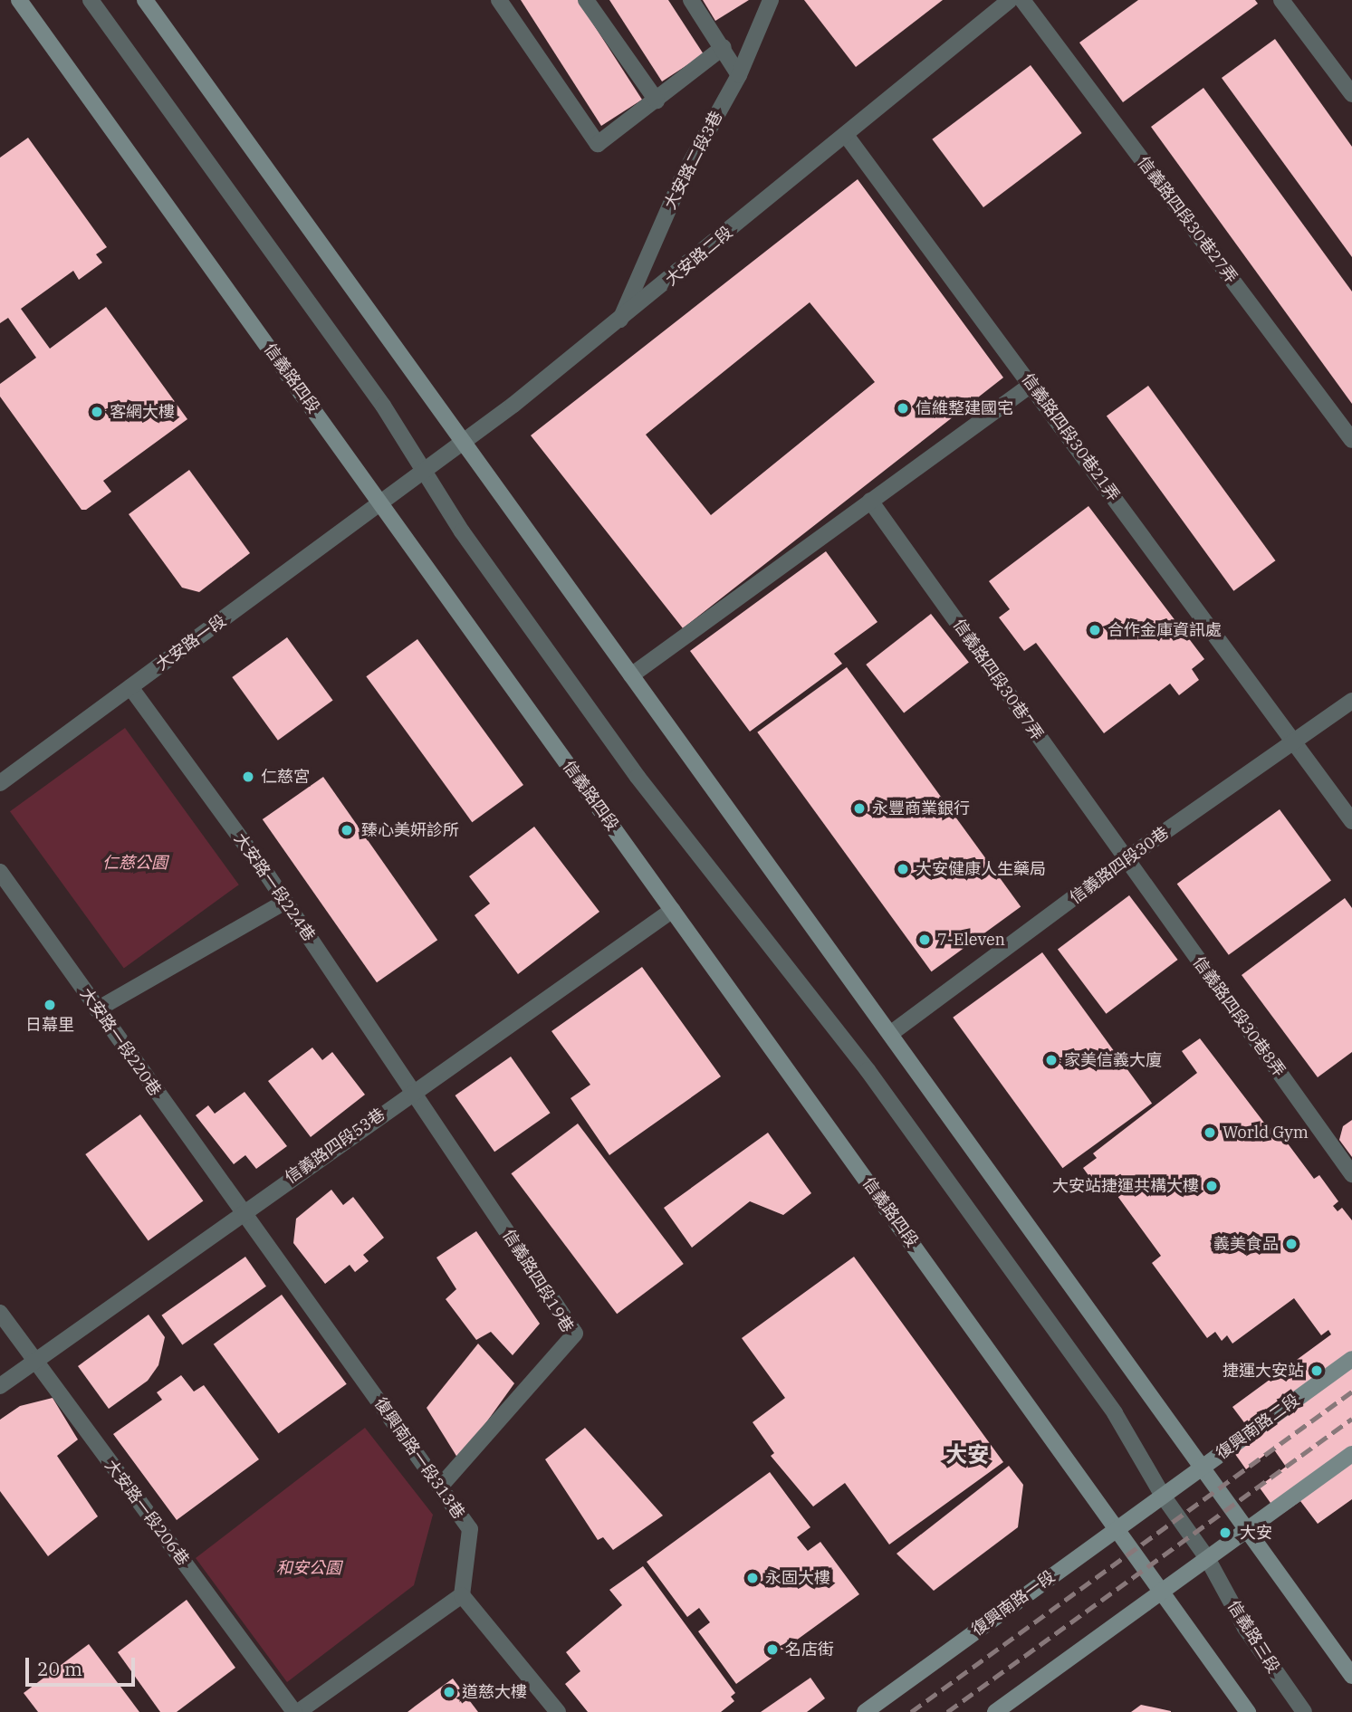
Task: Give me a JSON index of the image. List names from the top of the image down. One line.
{"streets":{"main road":["信義路四段","復興南路二段","復興南路一段"],"street":["大安路二段3巷","信義路四段30巷27弄","大安路二段","信義路四段30巷21弄","大安路一段","信義路四段30巷7弄","信義路四段30巷","大安路一段224巷","信義路四段30巷8弄","大安路一段220巷","信義路四段53巷","信義路四段19巷","復興南路一段313巷","大安路一段206巷","信義路三段"]},"crossings":[["大安路二段3巷","大安路二段"],["大安路二段","信義路四段"],["大安路二段","信義路四段30巷21弄"],["大安路二段","大安路一段"],["信義路四段","大安路一段"],["信義路四段","信義路四段53巷"],["信義路四段","復興南路一段"],["信義路四段30巷21弄","信義路四段30巷"],["大安路一段","大安路一段224巷"],["信義路四段30巷7弄","信義路四段30巷"],["信義路四段30巷7弄","信義路四段30巷8弄"],["信義路四段30巷","信義路四段30巷8弄"],["大安路一段224巷","信義路四段53巷"],["大安路一段224巷","信義路四段19巷"],["大安路一段220巷","信義路四段53巷"],["大安路一段220巷","復興南路一段313巷"],["信義路四段53巷","信義路四段19巷"],["信義路四段53巷","復興南路一段313巷"],["信義路四段53巷","大安路一段206巷"],["信義路四段19巷","復興南路一段313巷"],["復興南路二段","復興南路一段"]],"districts":["大安"],"parks":["仁慈公園","和安公園"],"places":["信維整建國宅","客網大樓","合作金庫資訊處","仁慈宮","永豐商業銀行","臻心美妍診所","大安健康人生藥局","7-Eleven","日幕里","家美信義大廈","World Gym","大安站捷運共構大樓","義美食品","捷運大安站","大安","永固大樓","名店街","道慈大樓"],"scale_bar":"20 m"}
